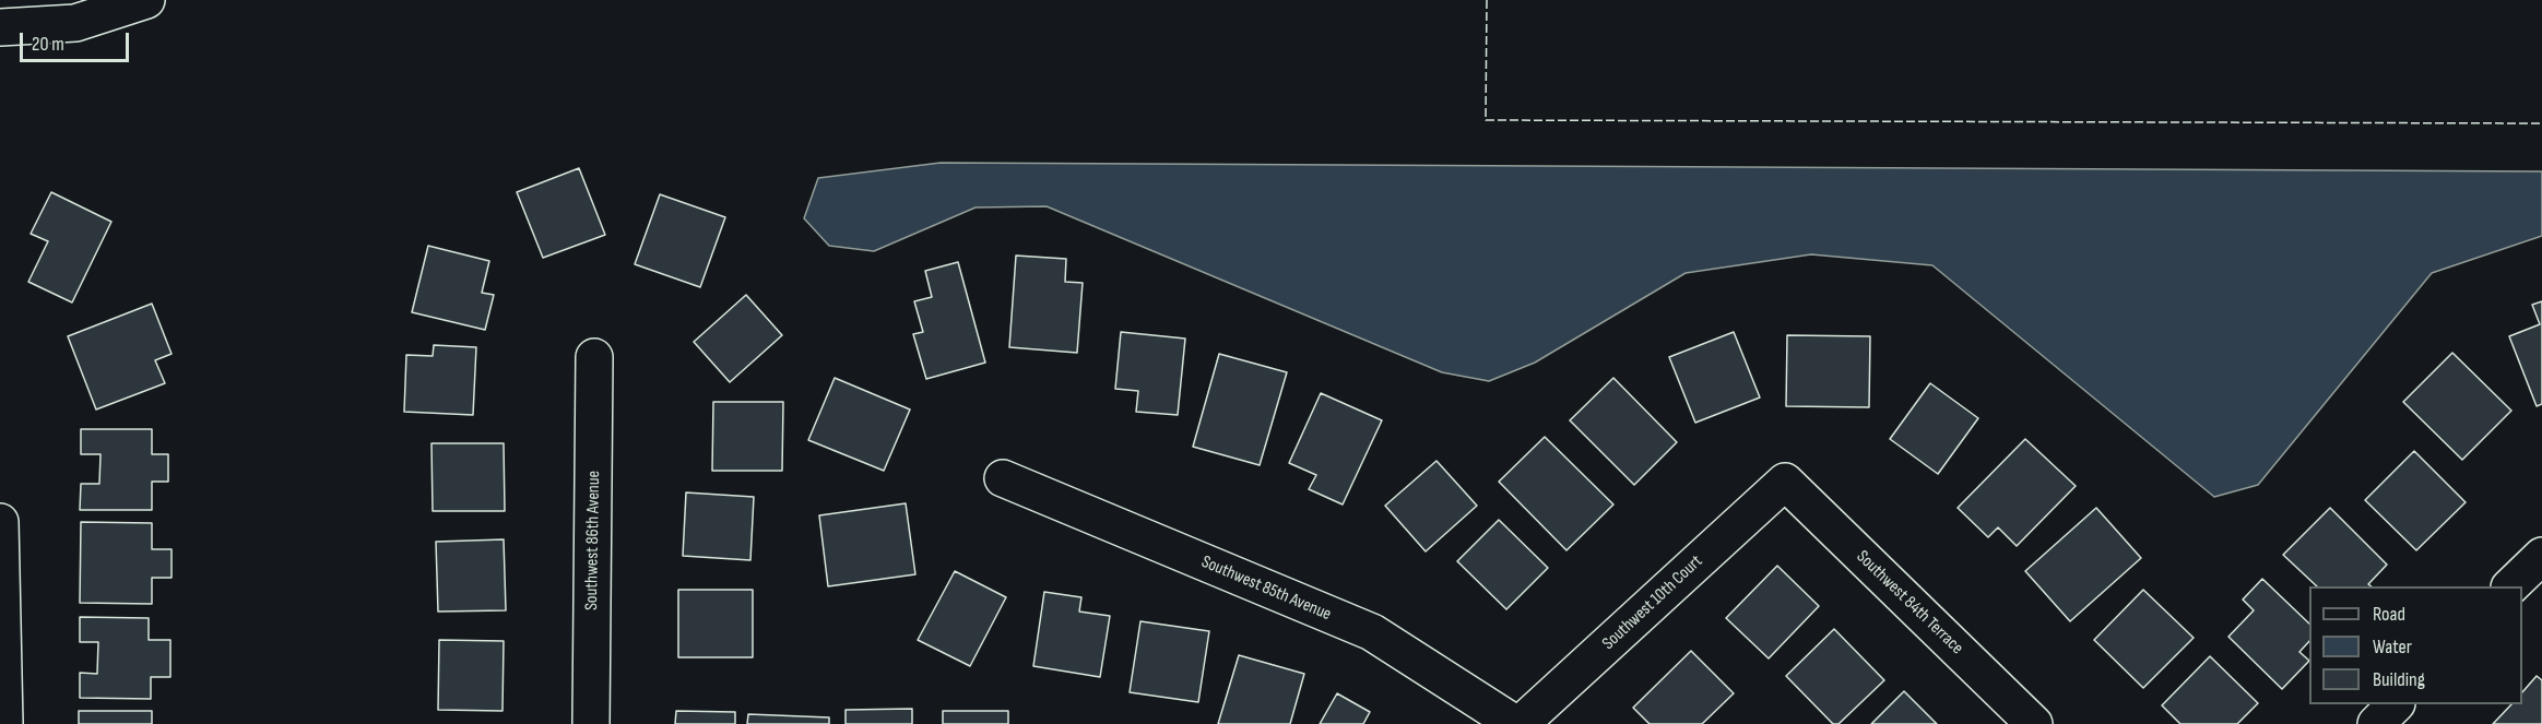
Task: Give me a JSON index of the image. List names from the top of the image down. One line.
{"streets":{"street":["Southwest 86th Avenue","Southwest 85th Avenue","Southwest 10th Court","Southwest 84th Terrace"]},"crossings":[["Southwest 10th Court","Southwest 84th Terrace"]],"legend":["Road","Water","Building"],"scale_bar":"20 m"}
